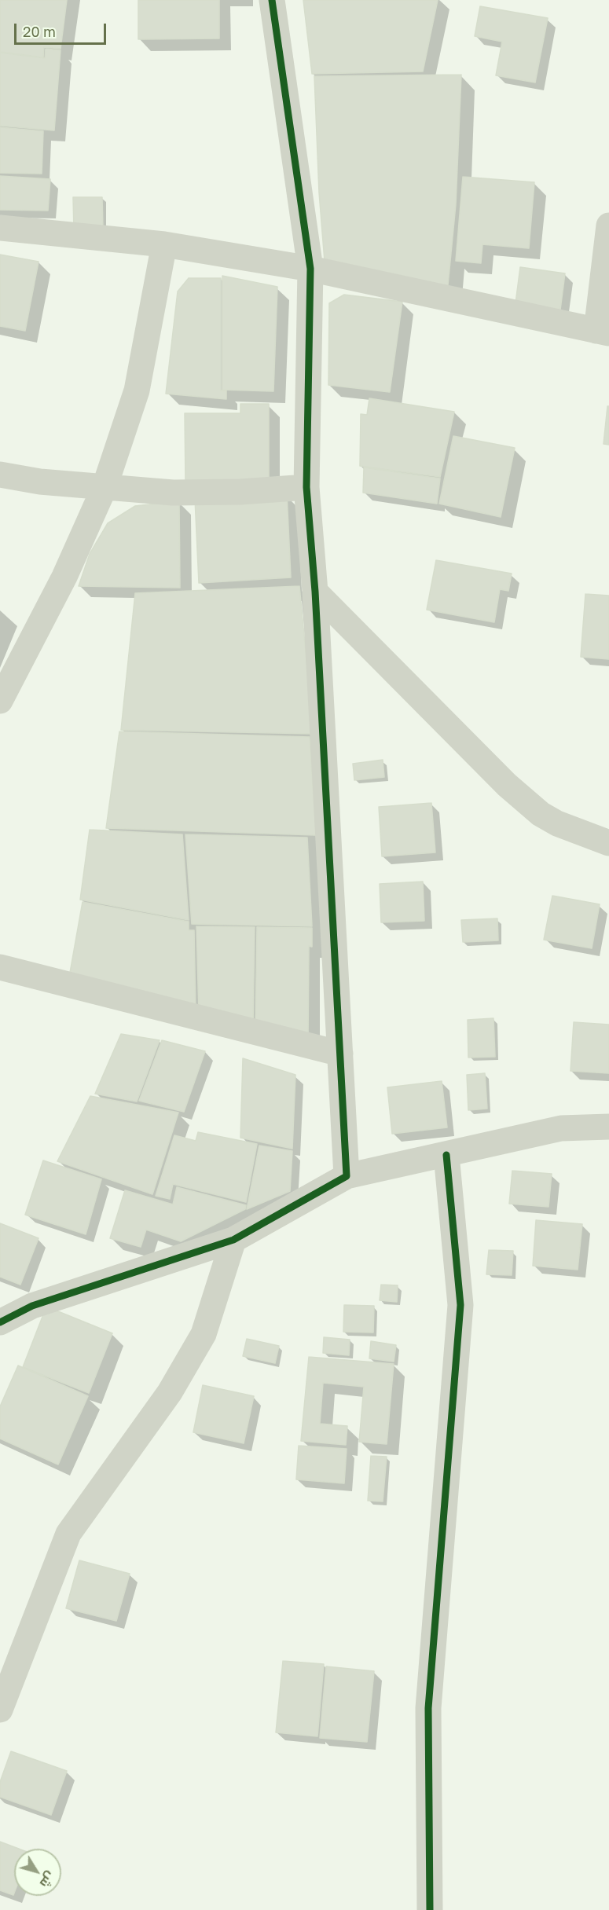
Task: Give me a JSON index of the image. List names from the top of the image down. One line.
{"scale_bar":"20 m","north":"bottom right"}
